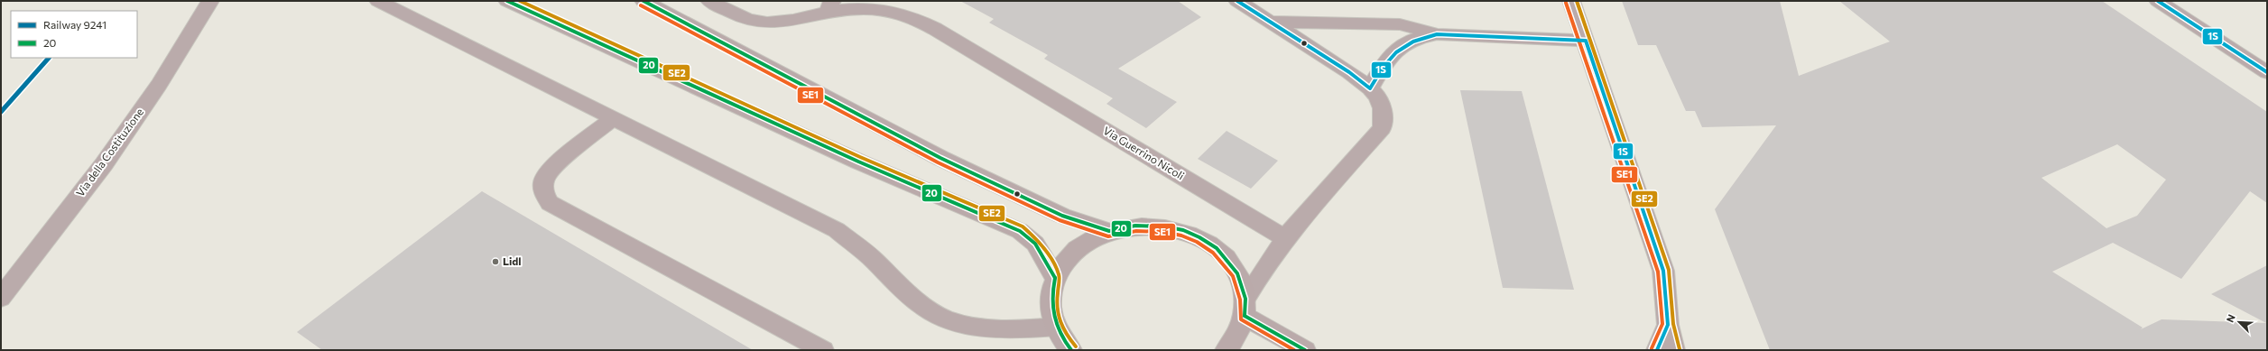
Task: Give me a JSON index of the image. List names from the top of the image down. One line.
{"streets":{"street":["Via della Costituzione","Via Guerrino Nicoli"]},"places":["Lidl"],"lines":["transit line 20","transit line SE2","transit line 1S","transit line SE1","rail line 9241"],"legend":["Railway 9241","20"],"north":"top left"}
